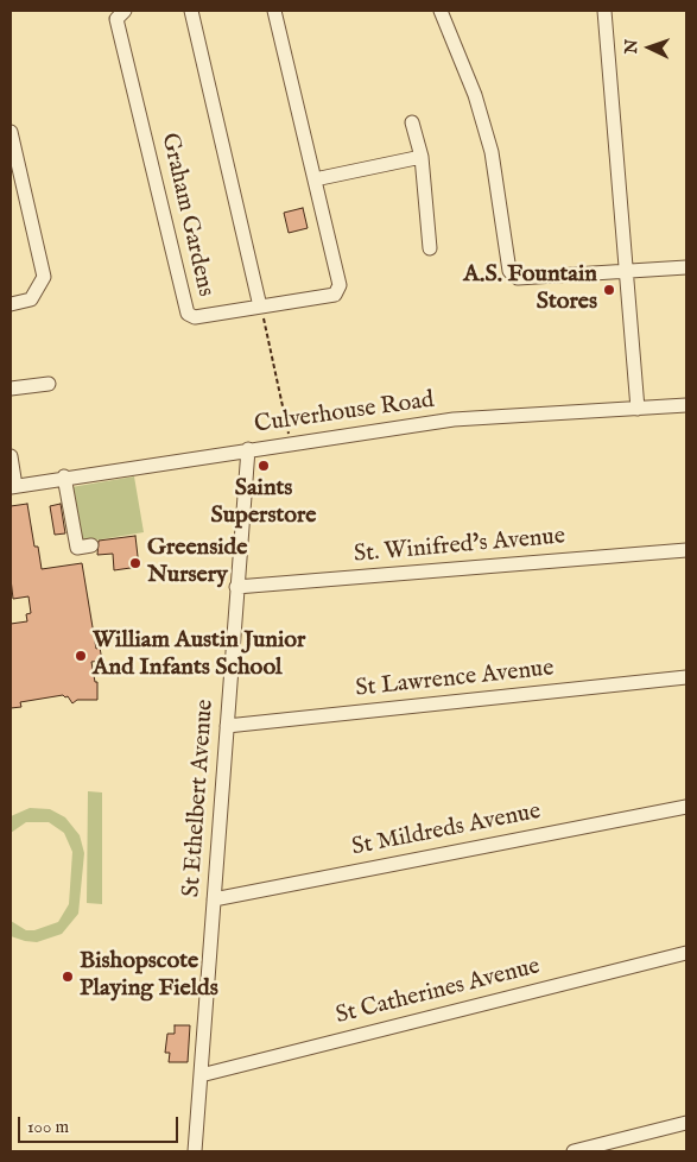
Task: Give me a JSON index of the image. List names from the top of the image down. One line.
{"streets":{"street":["Graham Gardens","Culverhouse Road","St. Winifred's Avenue","St Lawrence Avenue","St Ethelbert Avenue","St Mildreds Avenue","St Catherines Avenue"]},"crossings":[["Culverhouse Road","St Ethelbert Avenue"],["St. Winifred's Avenue","St Ethelbert Avenue"],["St Lawrence Avenue","St Ethelbert Avenue"],["St Ethelbert Avenue","St Mildreds Avenue"],["St Ethelbert Avenue","St Catherines Avenue"]],"places":["A.S. Fountain Stores","Saints Superstore","Greenside Nursery","William Austin Junior And Infants School","Bishopscote Playing Fields"],"scale_bar":"100 m","north":"left"}
